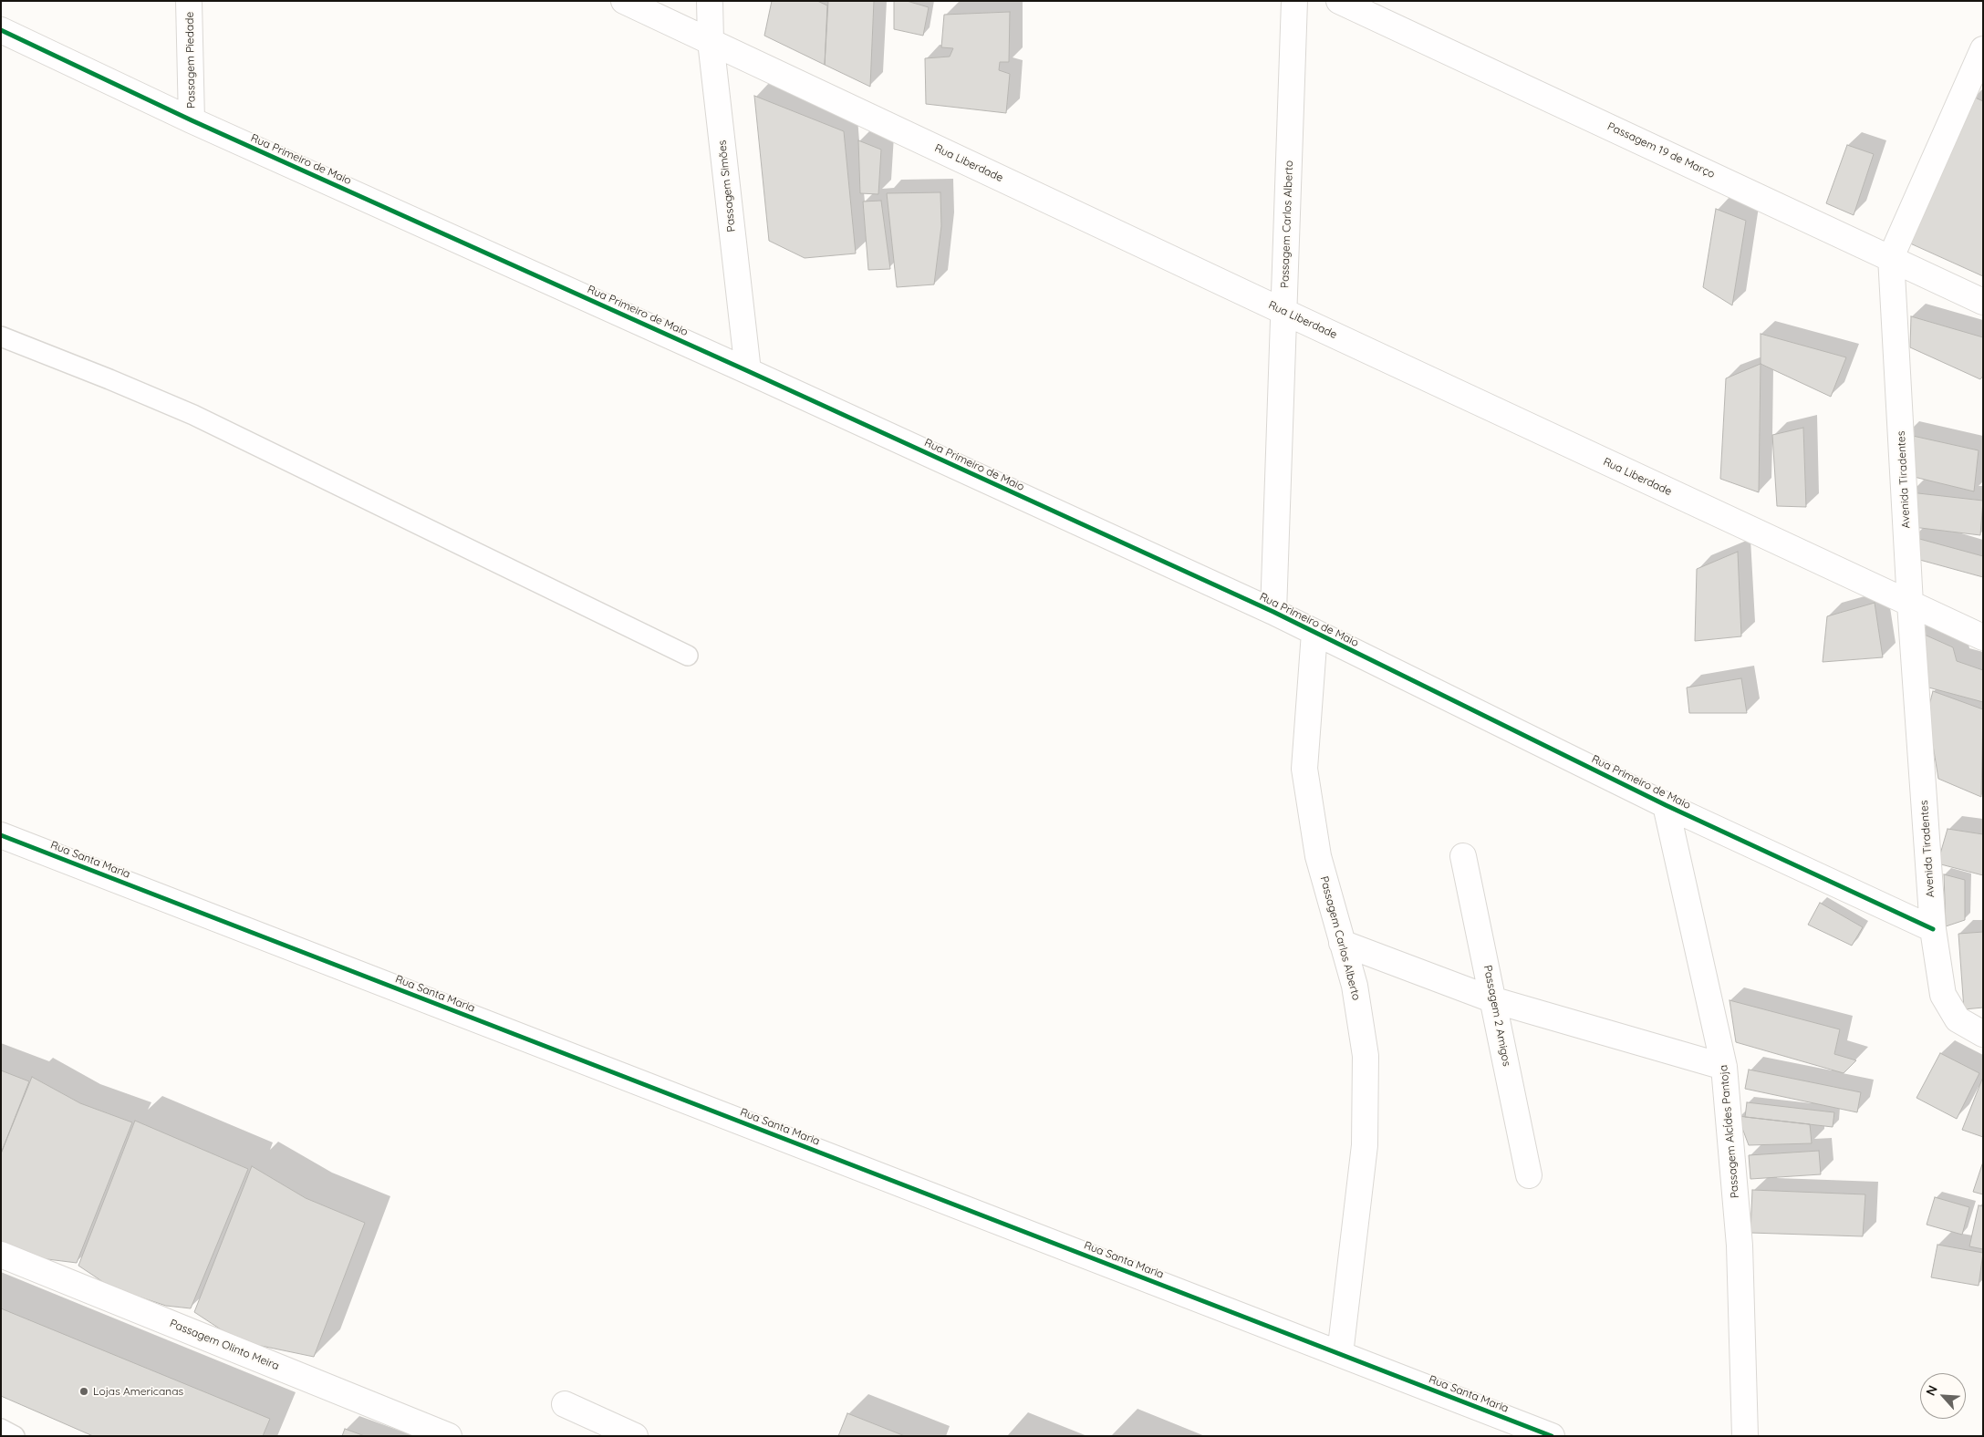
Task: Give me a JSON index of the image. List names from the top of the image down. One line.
{"streets":{"street":["Passagem Piedade","Passagem 19 de Março","Rua Primeiro de Maio","Rua Liberdade","Passagem Simões","Passagem Carlos Alberto","Avenida Tiradentes","Rua Santa Maria","Passagem 2 Amigos","Passagem AlcÍdes Pantoja","Passagem Olinto Meira"]},"crossings":[["Passagem Piedade","Rua Primeiro de Maio"],["Passagem 19 de Março","Avenida Tiradentes"],["Rua Primeiro de Maio","Passagem Simões"],["Rua Primeiro de Maio","Passagem Carlos Alberto"],["Rua Primeiro de Maio","Avenida Tiradentes"],["Rua Primeiro de Maio","Passagem AlcÍdes Pantoja"],["Rua Liberdade","Passagem Simões"],["Rua Liberdade","Passagem Carlos Alberto"],["Rua Liberdade","Avenida Tiradentes"],["Passagem Carlos Alberto","Rua Santa Maria"]],"places":["Lojas Americanas"],"north":"top left"}
